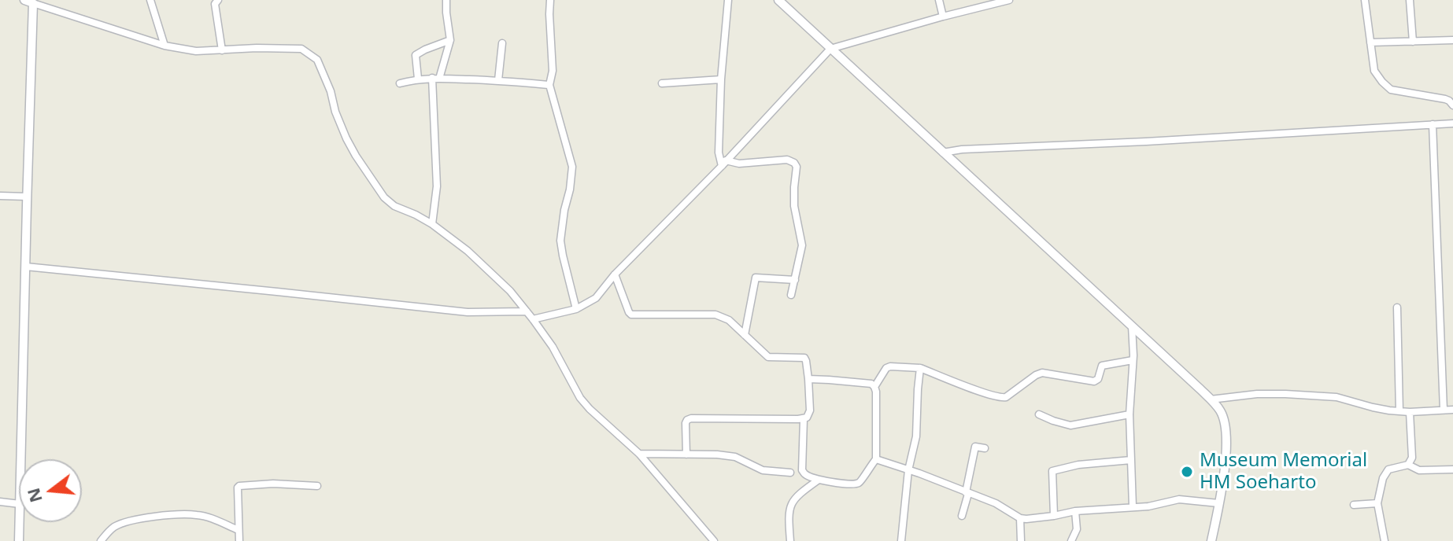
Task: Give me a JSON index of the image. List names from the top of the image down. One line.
{"places":["Museum Memorial HM Soeharto"],"north":"left"}
